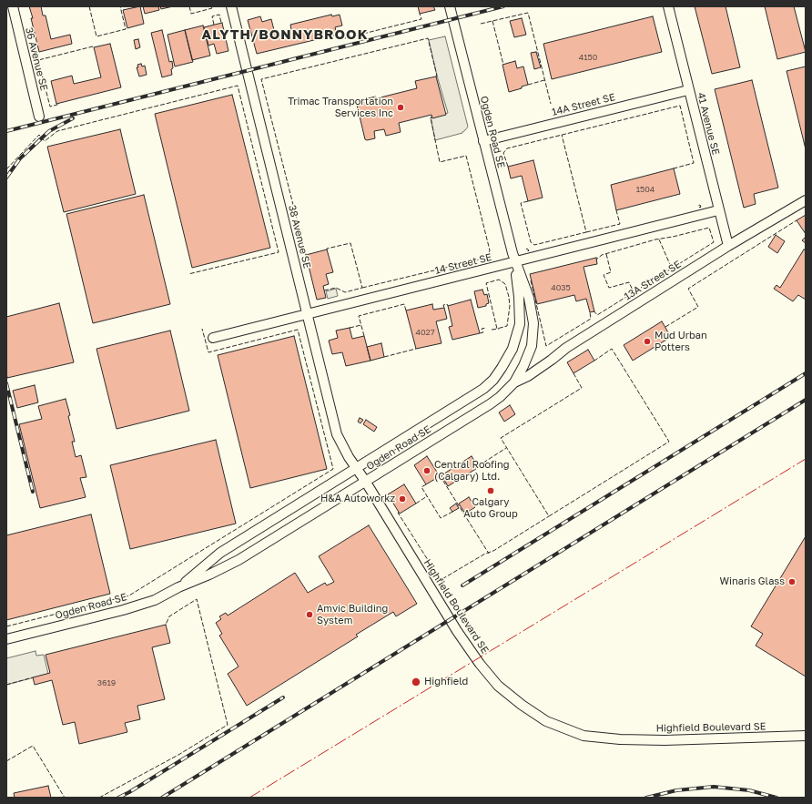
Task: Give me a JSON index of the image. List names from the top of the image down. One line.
{"streets":{"street":["36 Avenue SE","14A Street SE","41 Avenue SE","Ogden Road SE","38 Avenue SE","14 Street SE","13A Street SE","Highfield Boulevard SE"]},"crossings":[["14A Street SE","41 Avenue SE"],["14A Street SE","Ogden Road SE"],["41 Avenue SE","14 Street SE"],["41 Avenue SE","13A Street SE"],["Ogden Road SE","38 Avenue SE"],["Ogden Road SE","14 Street SE"],["Ogden Road SE","13A Street SE"],["Ogden Road SE","Highfield Boulevard SE"],["38 Avenue SE","14 Street SE"],["38 Avenue SE","Highfield Boulevard SE"]],"districts":["ALYTH/BONNYBROOK"],"places":["Trimac Transportation Services Inc","Mud Urban Potters","Central Roofing (Calgary) Ltd.","Calgary Auto Group","H&A Autoworkz","Winaris Glass","Amvic Building System","Highfield"],"house_numbers":["4150","1504","4035","4027","3619"]}
